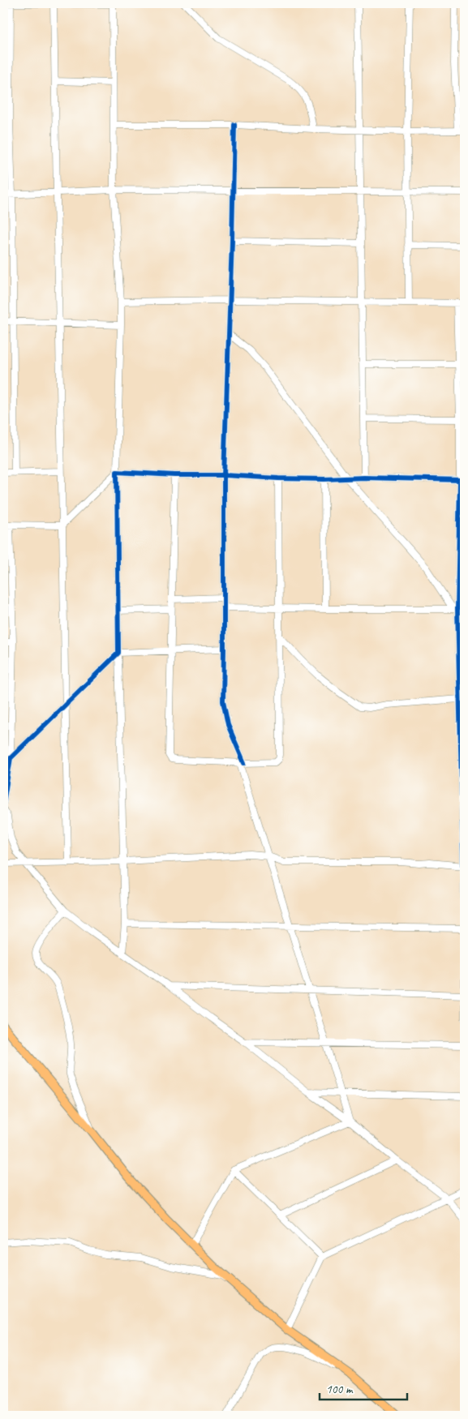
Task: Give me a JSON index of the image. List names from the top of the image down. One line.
{"scale_bar":"100 m"}
